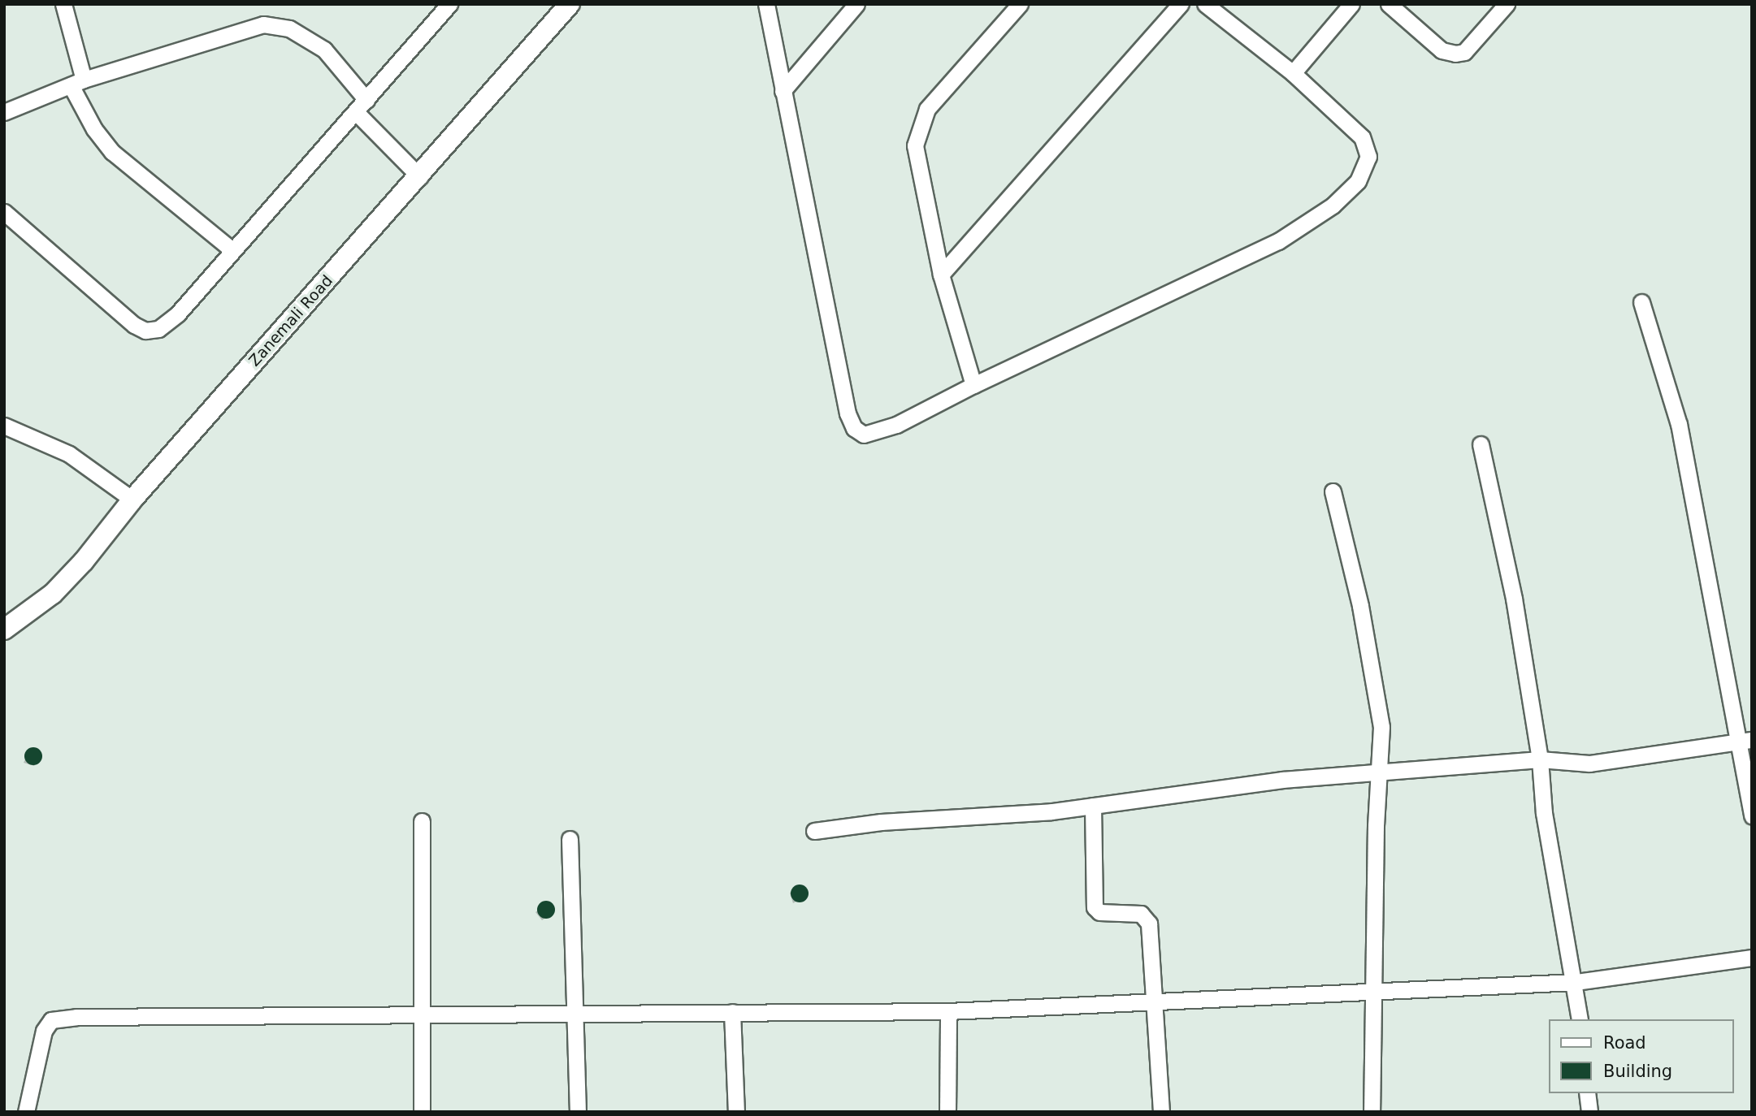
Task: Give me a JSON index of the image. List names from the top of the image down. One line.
{"streets":{"street":["Zanemali Road"]},"legend":["Road","Building"]}
